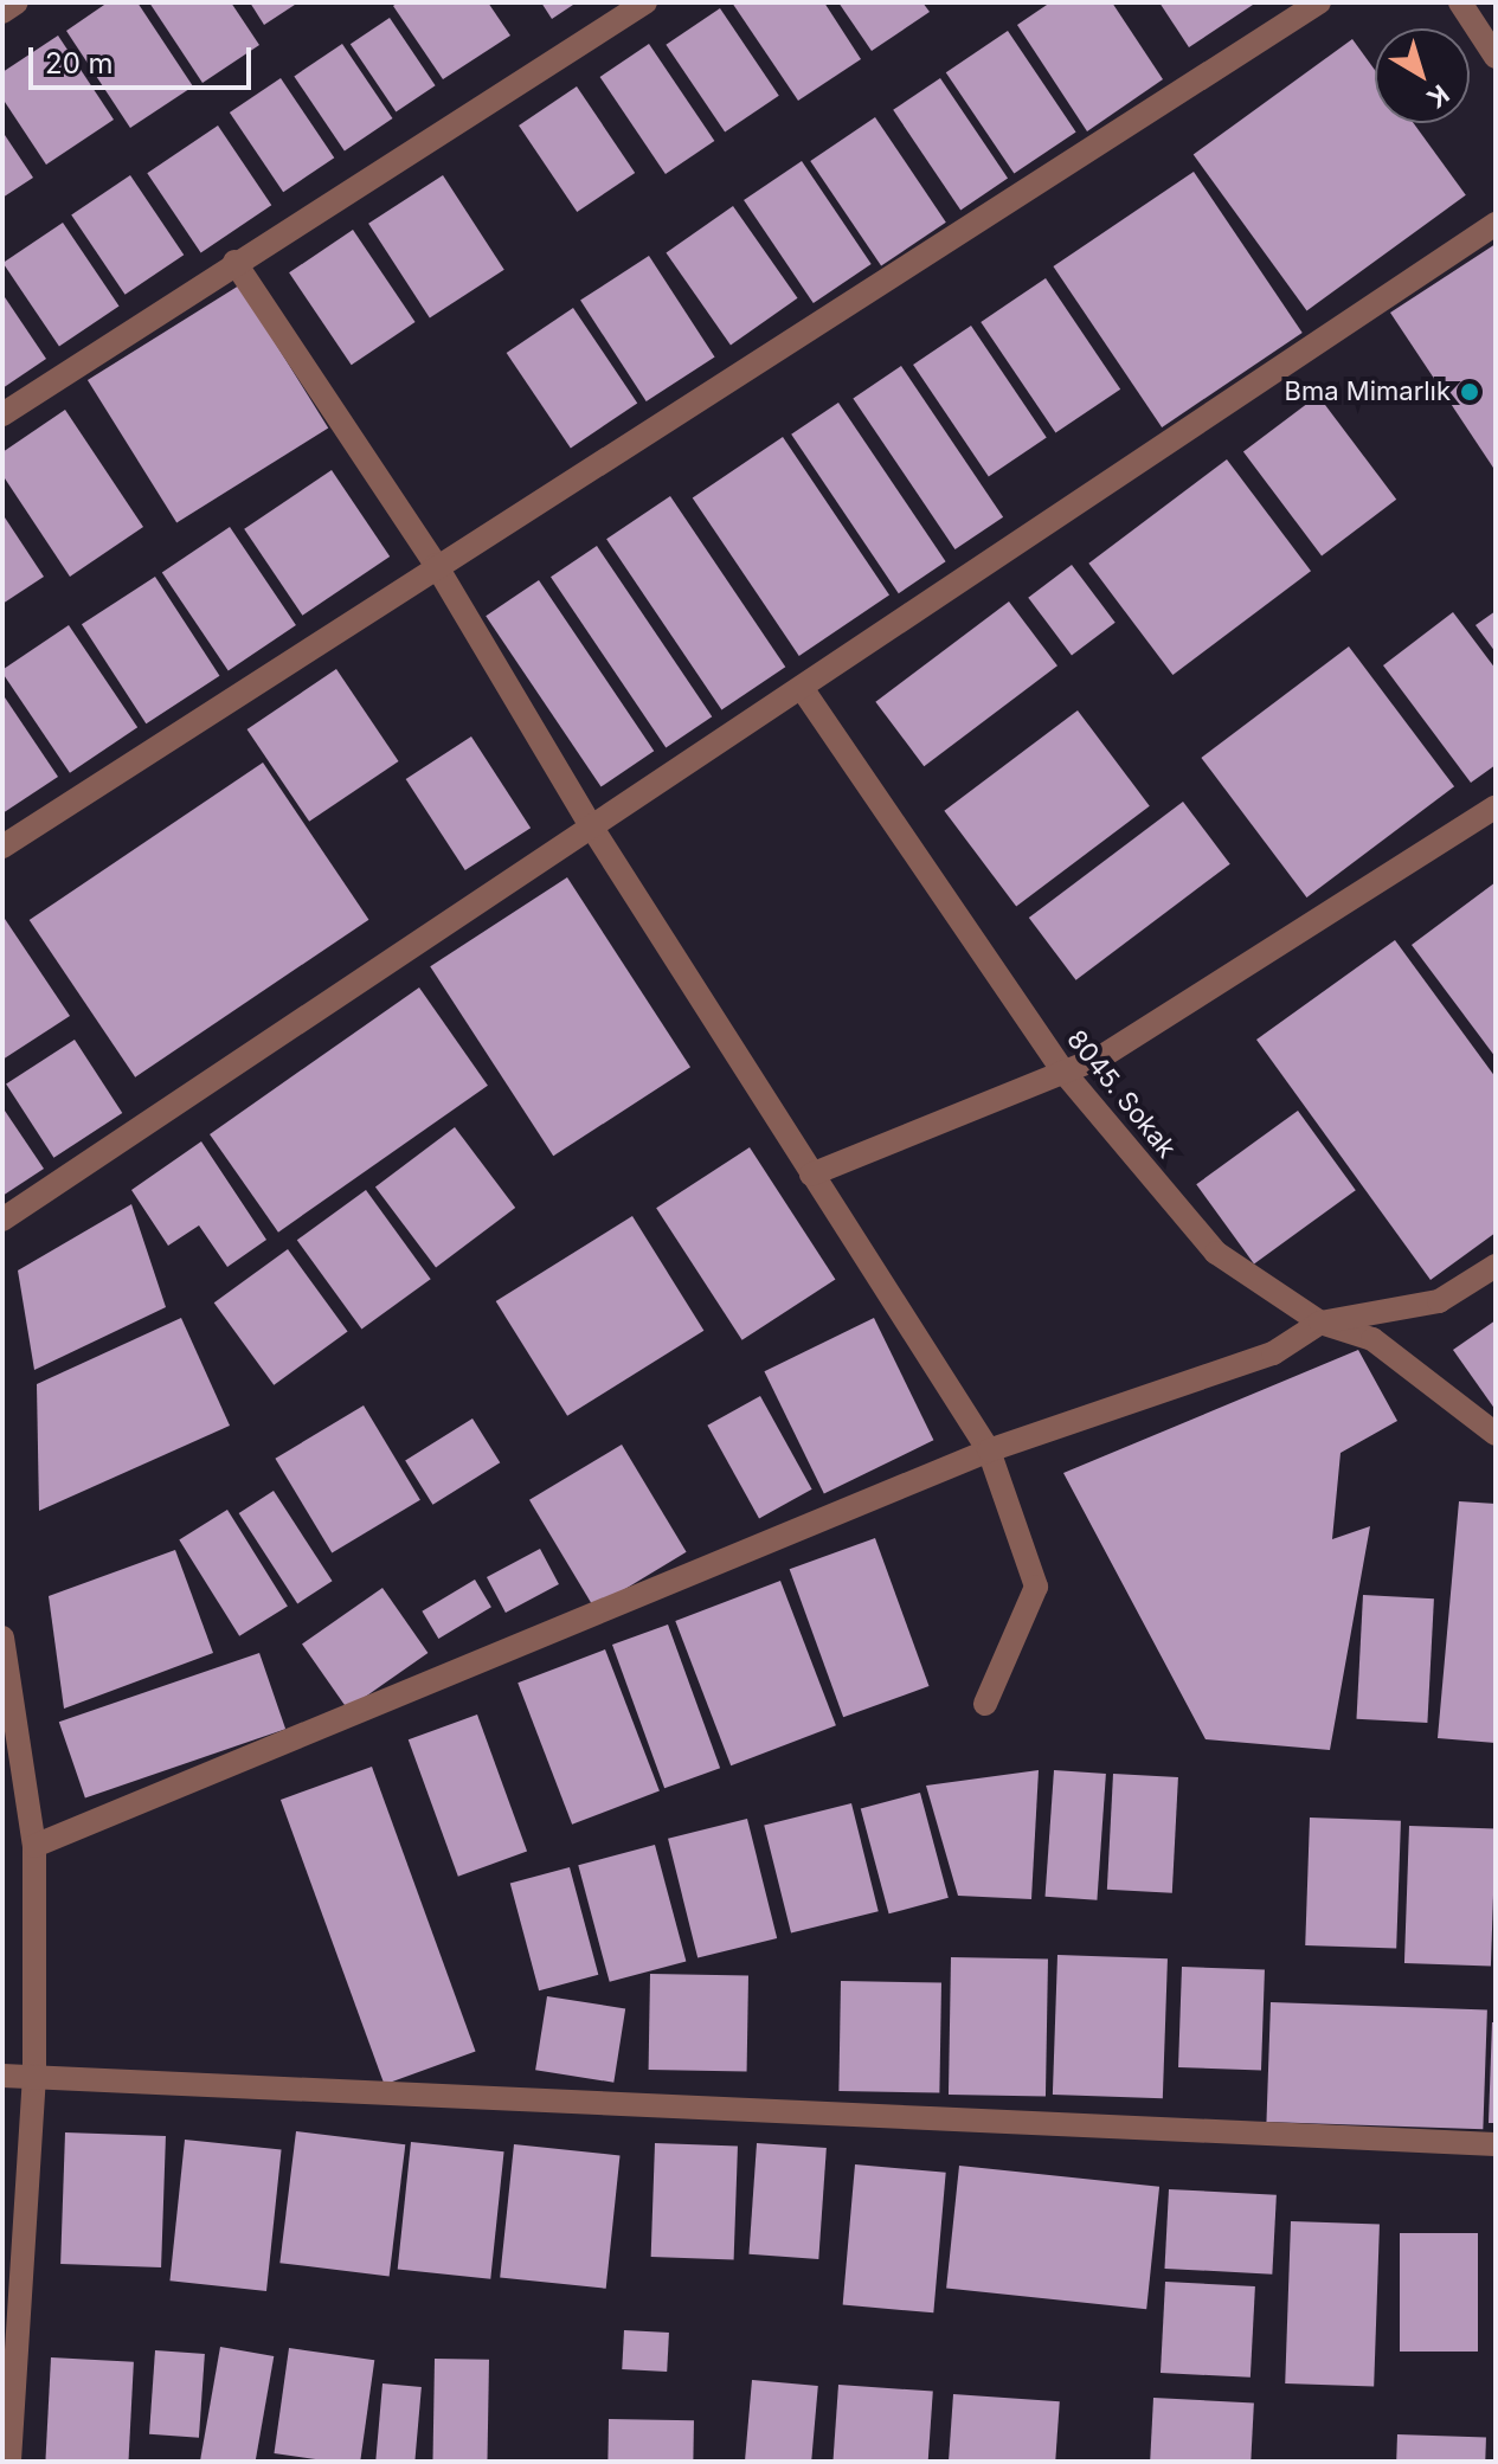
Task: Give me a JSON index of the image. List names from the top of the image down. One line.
{"streets":{"street":["8045. Sokak"]},"places":["Bma Mimarlık"],"scale_bar":"20 m","north":"bottom right"}
